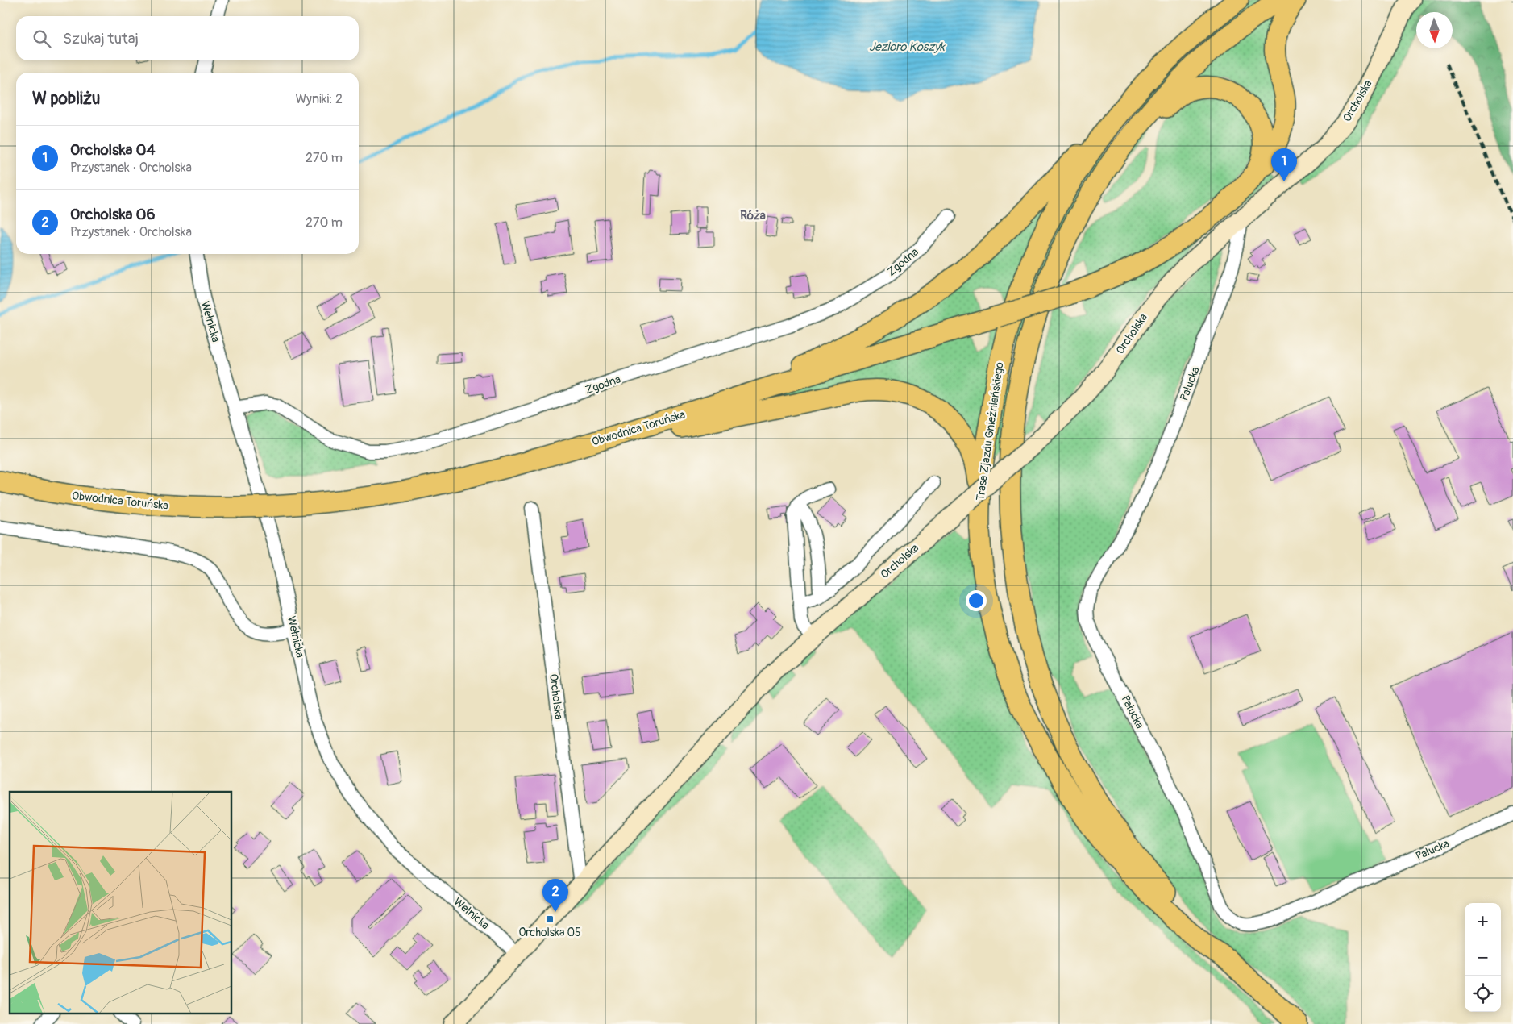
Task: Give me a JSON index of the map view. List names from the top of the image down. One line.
{"streets":{"main road":["Obwodnica Toruńska","Trasa Zjazdu Gnieźnieńskiego"],"street":["Orcholska","Zgodna","Wełnicka","Pałucka"]},"crossings":[["Orcholska","Wełnicka"],["Orcholska","Pałucka"],["Orcholska","Trasa Zjazdu Gnieźnieńskiego"],["Zgodna","Wełnicka"]],"districts":["Róża"],"water":["Jezioro Koszyk"],"places":{"transit":["Orcholska 05"]},"north":"bottom","page":{"search":"Szukaj tutaj","heading":["W pobliżu","Wyniki: 2"],"list":[{"mark":"1","name":"Orcholska 04","note":"Przystanek · Orcholska","value":"270 m"},{"mark":"2","name":"Orcholska 06","note":"Przystanek · Orcholska","value":"270 m"}],"pins":["1","2"],"map_buttons":["+","−"]}}
